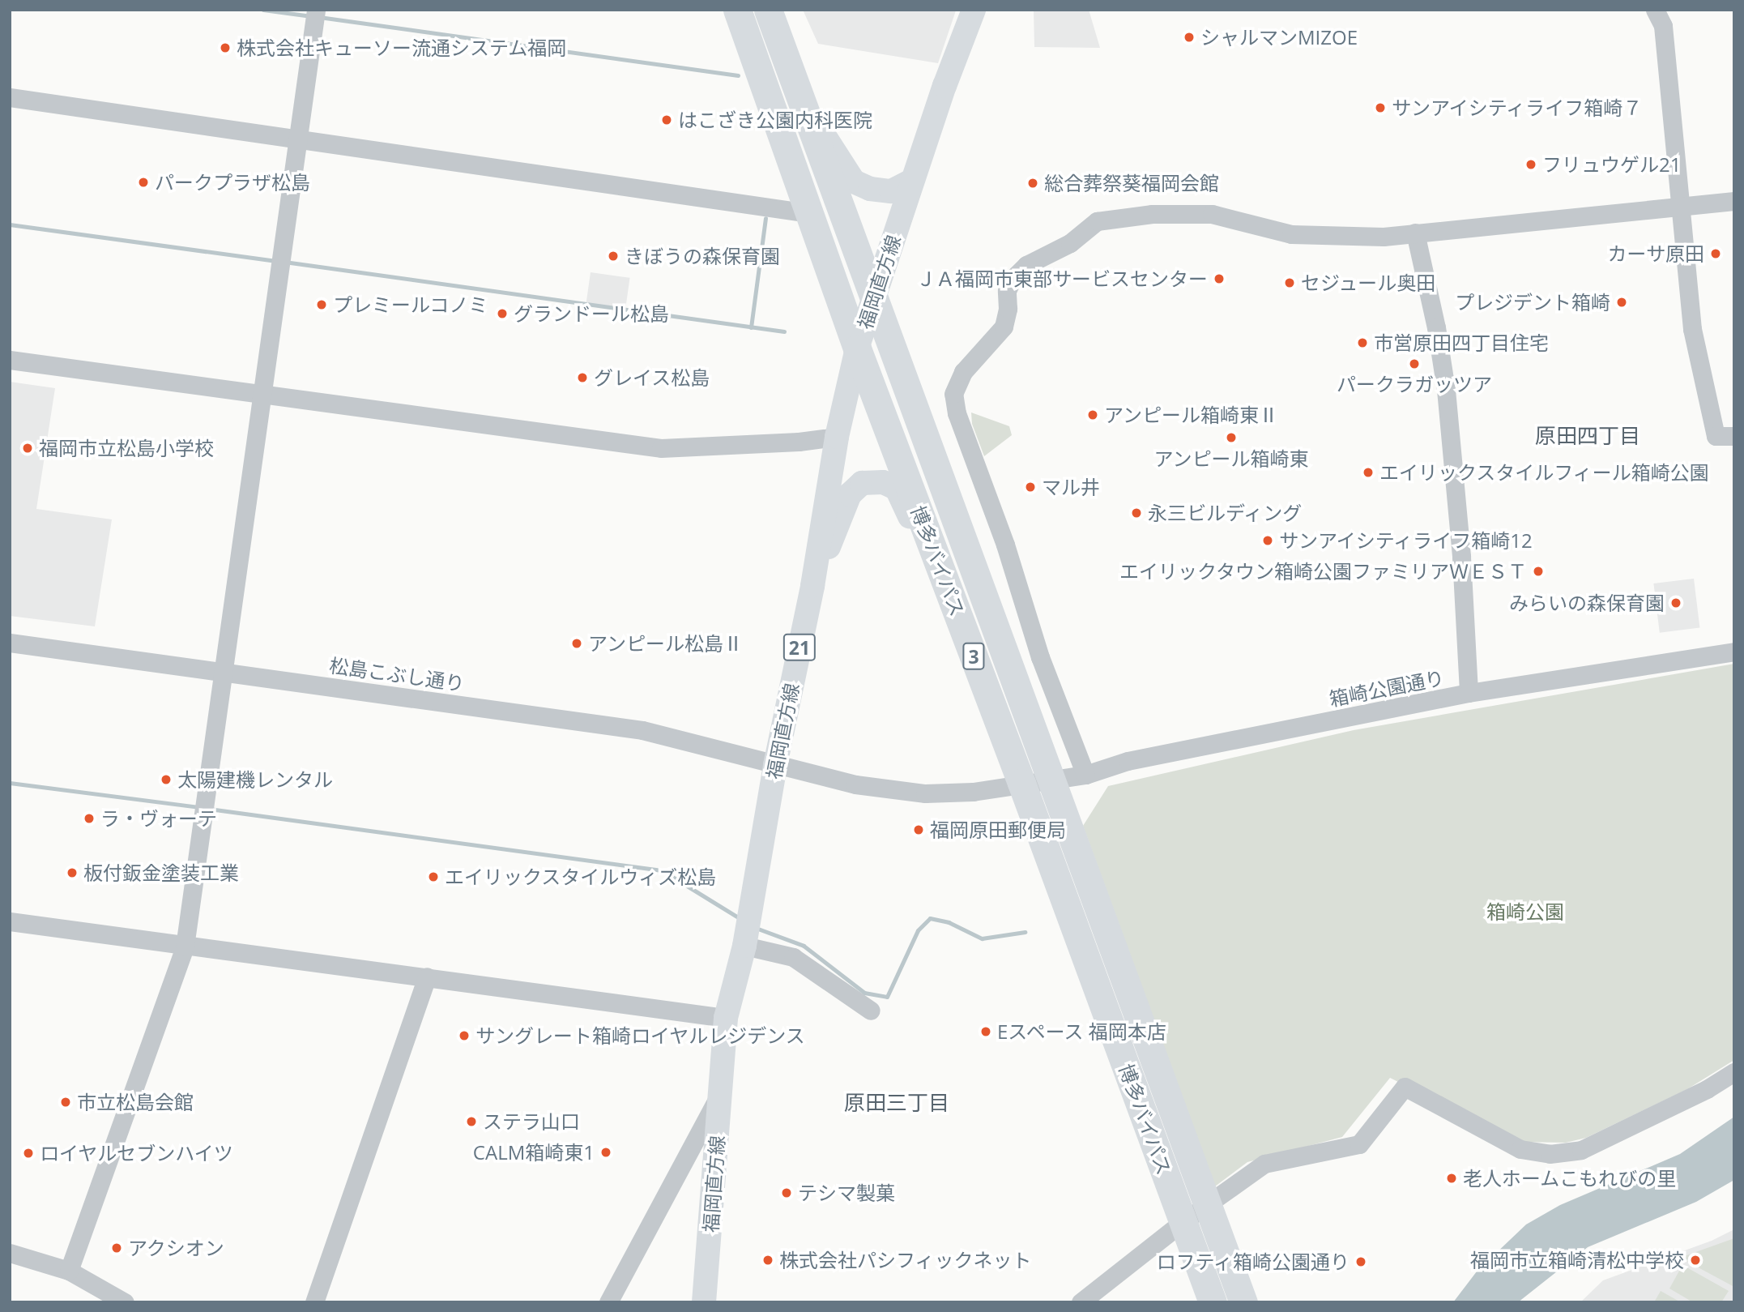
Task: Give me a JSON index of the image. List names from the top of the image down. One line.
{"streets":{"highway":["博多バイパス","3"],"main road":["福岡直方線","21"],"street":["松島こぶし通り","箱崎公園通り"]},"crossings":[["福岡直方線","博多バイパス"],["福岡直方線","松島こぶし通り"],["博多バイパス","松島こぶし通り"],["博多バイパス","箱崎公園通り"],["松島こぶし通り","箱崎公園通り"]],"districts":["原田四丁目","原田三丁目"],"parks":["箱崎公園"],"places":["シャルマンMIZOE","株式会社キューソー流通システム福岡","サンアイシティライフ箱崎７","はこざき公園内科医院","フリュウゲル21","パークプラザ松島","総合葬祭葵福岡会館","カーサ原田","きぼうの森保育園","ＪＡ福岡市東部サービスセンター","セジュール奥田","プレジデント箱崎","プレミールコノミ","グランドール松島","市営原田四丁目住宅","パークラガッツア","グレイス松島","アンピール箱崎東Ⅱ","アンピール箱崎東","福岡市立松島小学校","エイリックスタイルフィール箱崎公園","マル井","永三ビルディング","サンアイシティライフ箱崎12","エイリックタウン箱崎公園ファミリアＷＥＳＴ","みらいの森保育園","アンピール松島Ⅱ","太陽建機レンタル","ラ・ヴォーテ","福岡原田郵便局","板付鈑金塗装工業","エイリックスタイルウィズ松島","Eスペース 福岡本店","サングレート箱崎ロイヤルレジデンス","市立松島会館","ステラ山口","CALM箱崎東1","ロイヤルセブンハイツ","老人ホームこもれびの里","テシマ製菓","アクシオン","株式会社パシフィックネット","福岡市立箱崎清松中学校","ロフティ箱崎公園通り"]}
